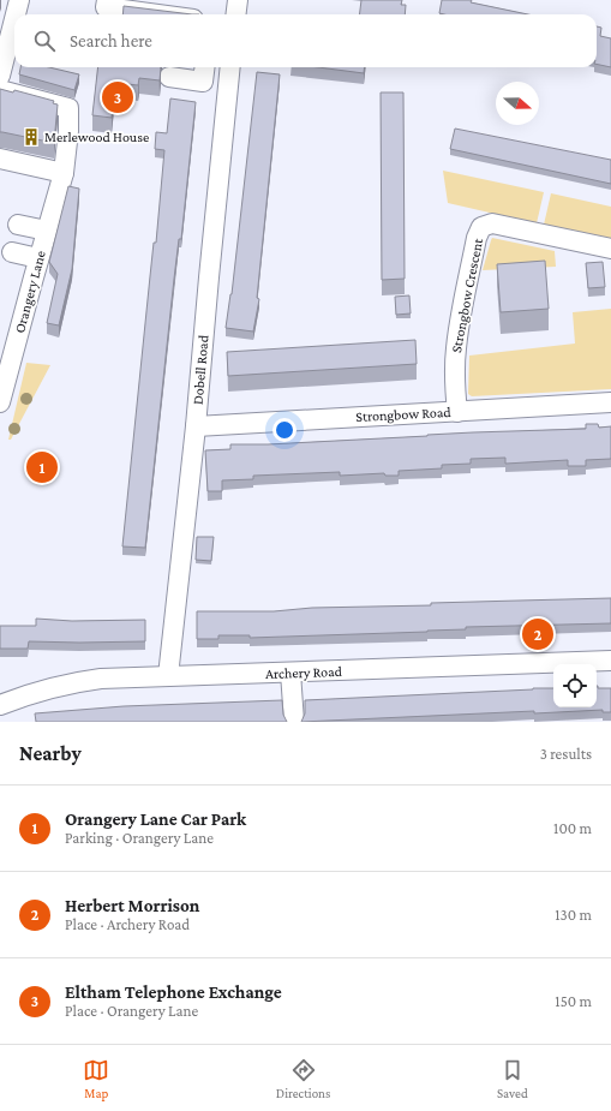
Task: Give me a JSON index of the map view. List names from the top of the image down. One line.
{"streets":{"street":["Orangery Lane","Strongbow Crescent","Dobell Road","Strongbow Road","Archery Road"]},"crossings":[["Strongbow Crescent","Strongbow Road"],["Dobell Road","Strongbow Road"],["Dobell Road","Archery Road"]],"places":{"building":["Merlewood House"]},"north":"right","page":{"search":"Search here","pins":["3","1","2"],"heading":["Nearby","3 results"],"list":[{"mark":"1","name":"Orangery Lane Car Park","note":"Parking · Orangery Lane","value":"100 m"},{"mark":"2","name":"Herbert Morrison","note":"Place · Archery Road","value":"130 m"},{"mark":"3","name":"Eltham Telephone Exchange","note":"Place · Orangery Lane","value":"150 m"}],"nav":["Map","Directions","Saved"]}}
